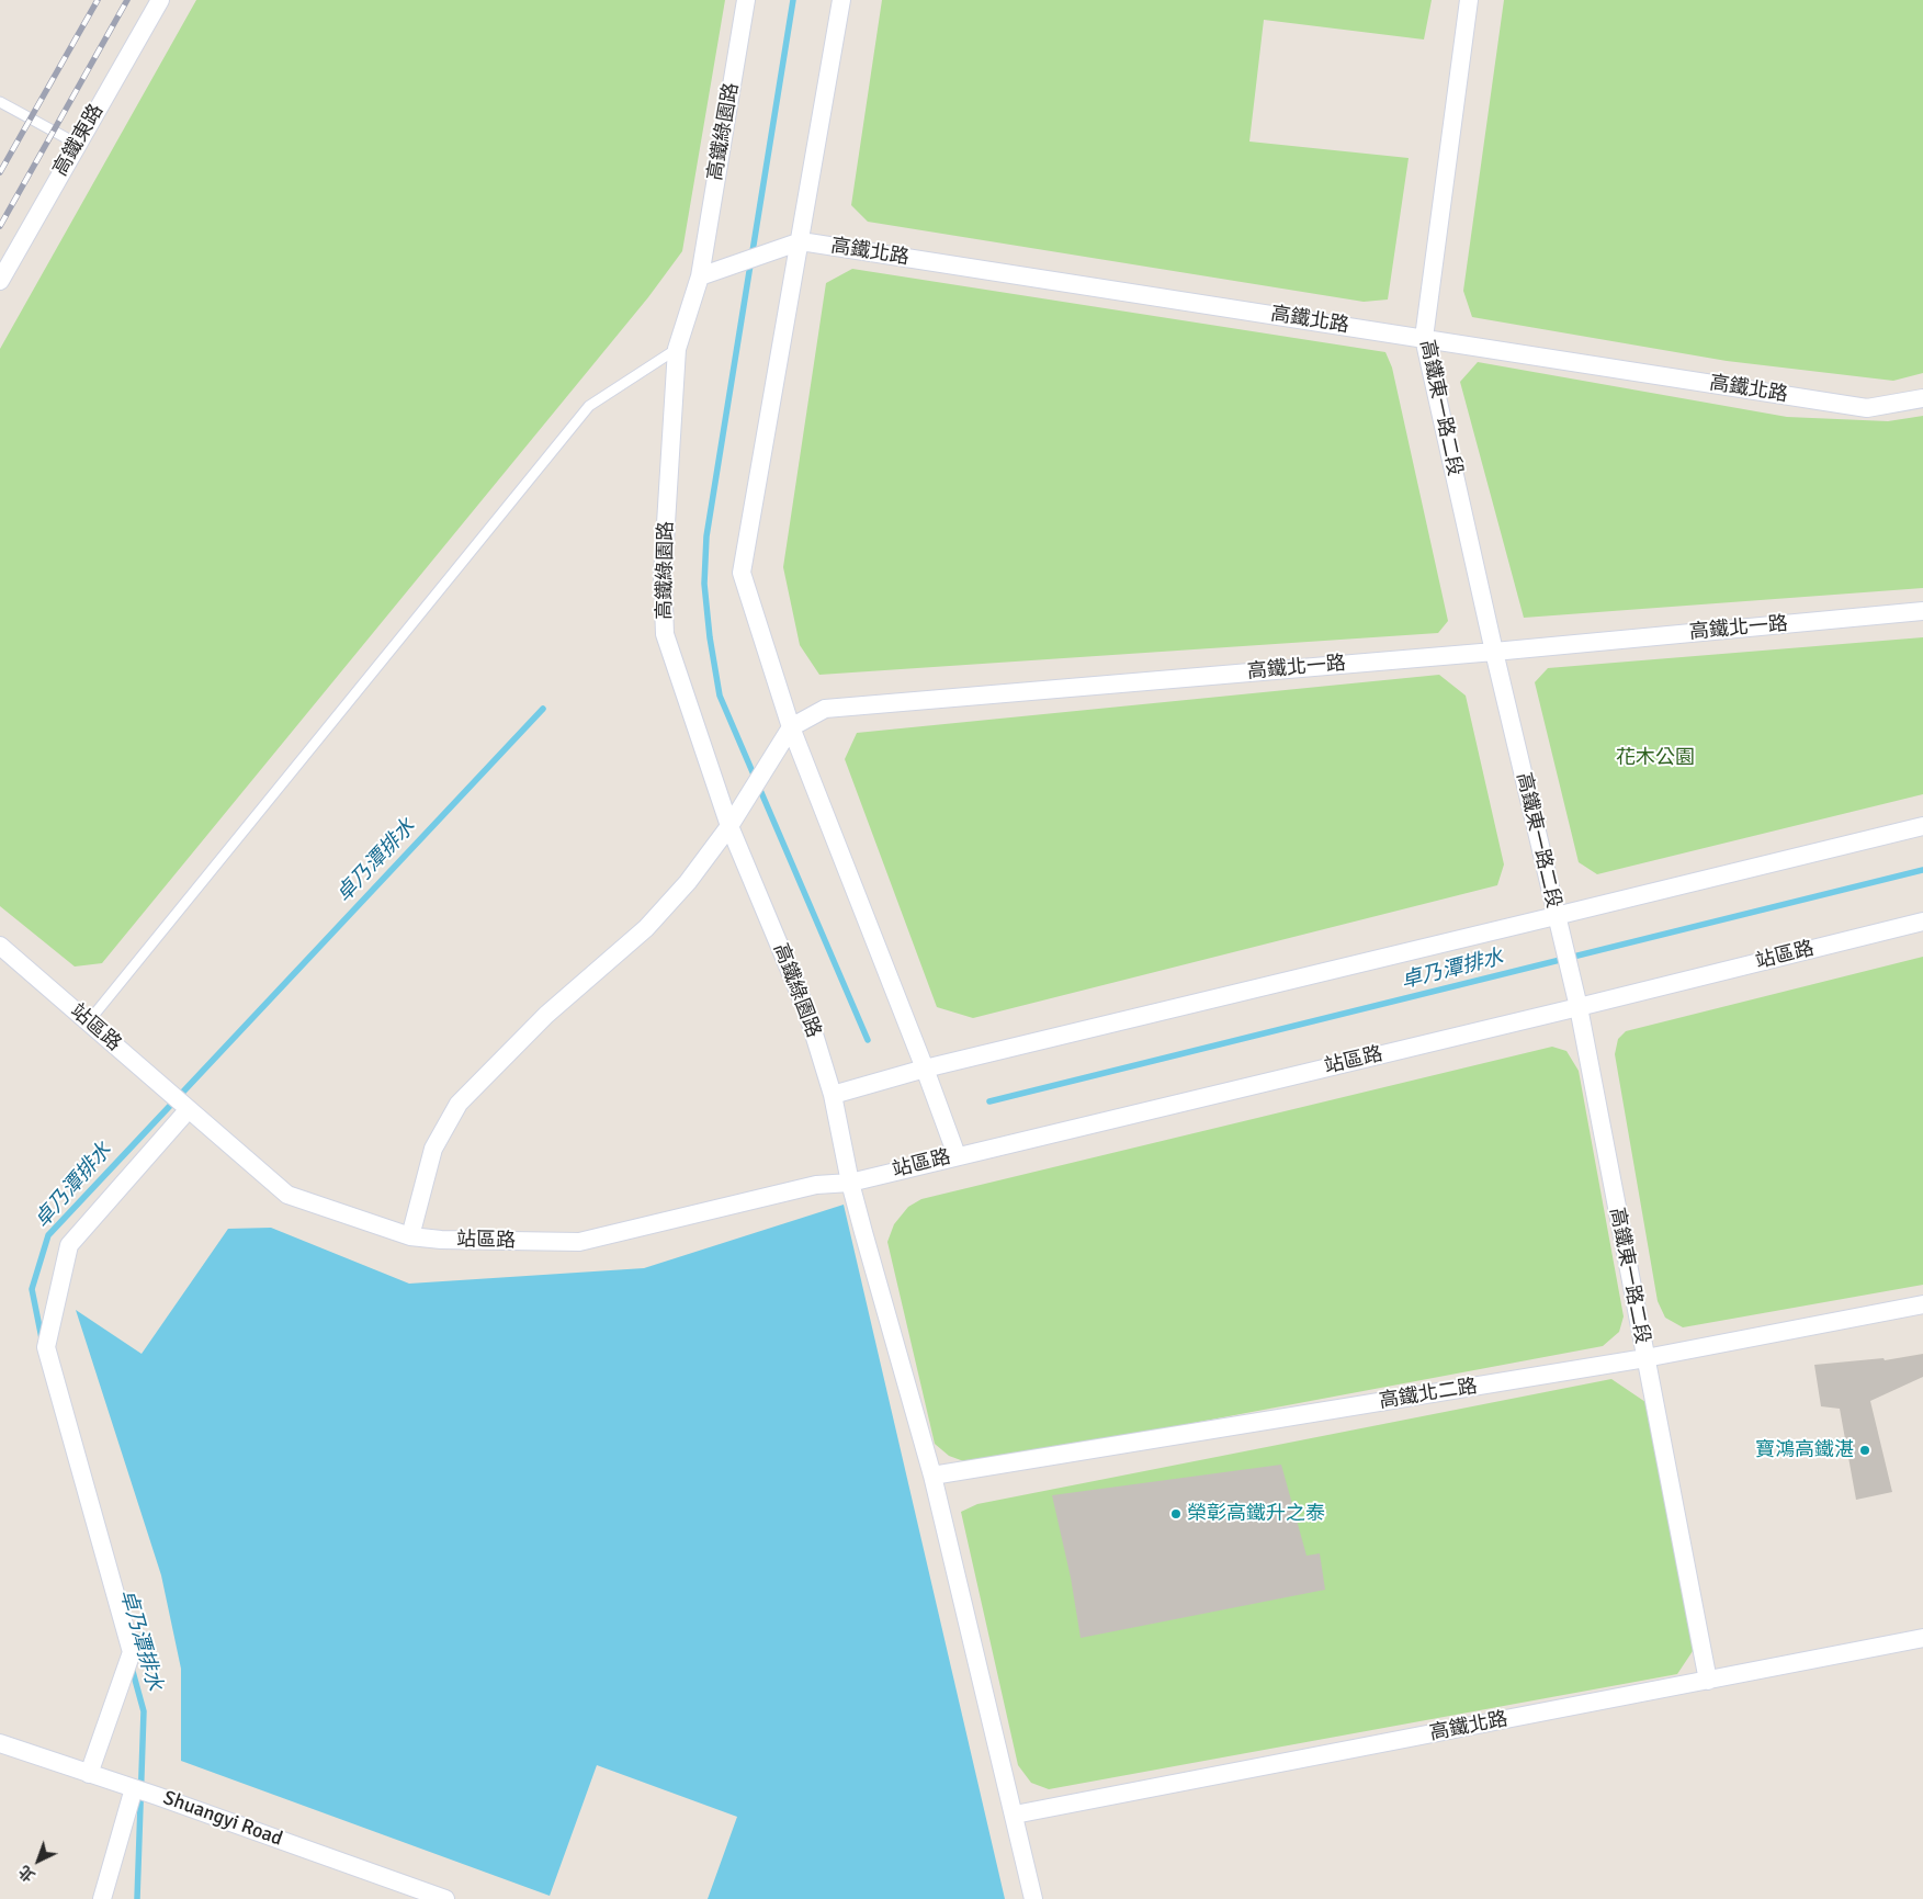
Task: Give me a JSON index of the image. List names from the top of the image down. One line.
{"streets":{"street":["高鐵綠園路","高鐵東路","高鐵北路","高鐵東一路二段","高鐵北一路","站區路","高鐵北二路","Shuangyi Road"]},"crossings":[["高鐵綠園路","高鐵北路"],["高鐵綠園路","高鐵北一路"],["高鐵綠園路","站區路"],["高鐵綠園路","高鐵北二路"],["高鐵北路","高鐵東一路二段"],["高鐵東一路二段","高鐵北一路"],["高鐵東一路二段","站區路"],["高鐵東一路二段","高鐵北二路"],["高鐵北一路","站區路"]],"water":["卓乃潭排水"],"parks":["花木公園"],"places":["寶鴻高鐵湛","榮彰高鐵升之泰"],"north":"bottom left"}
